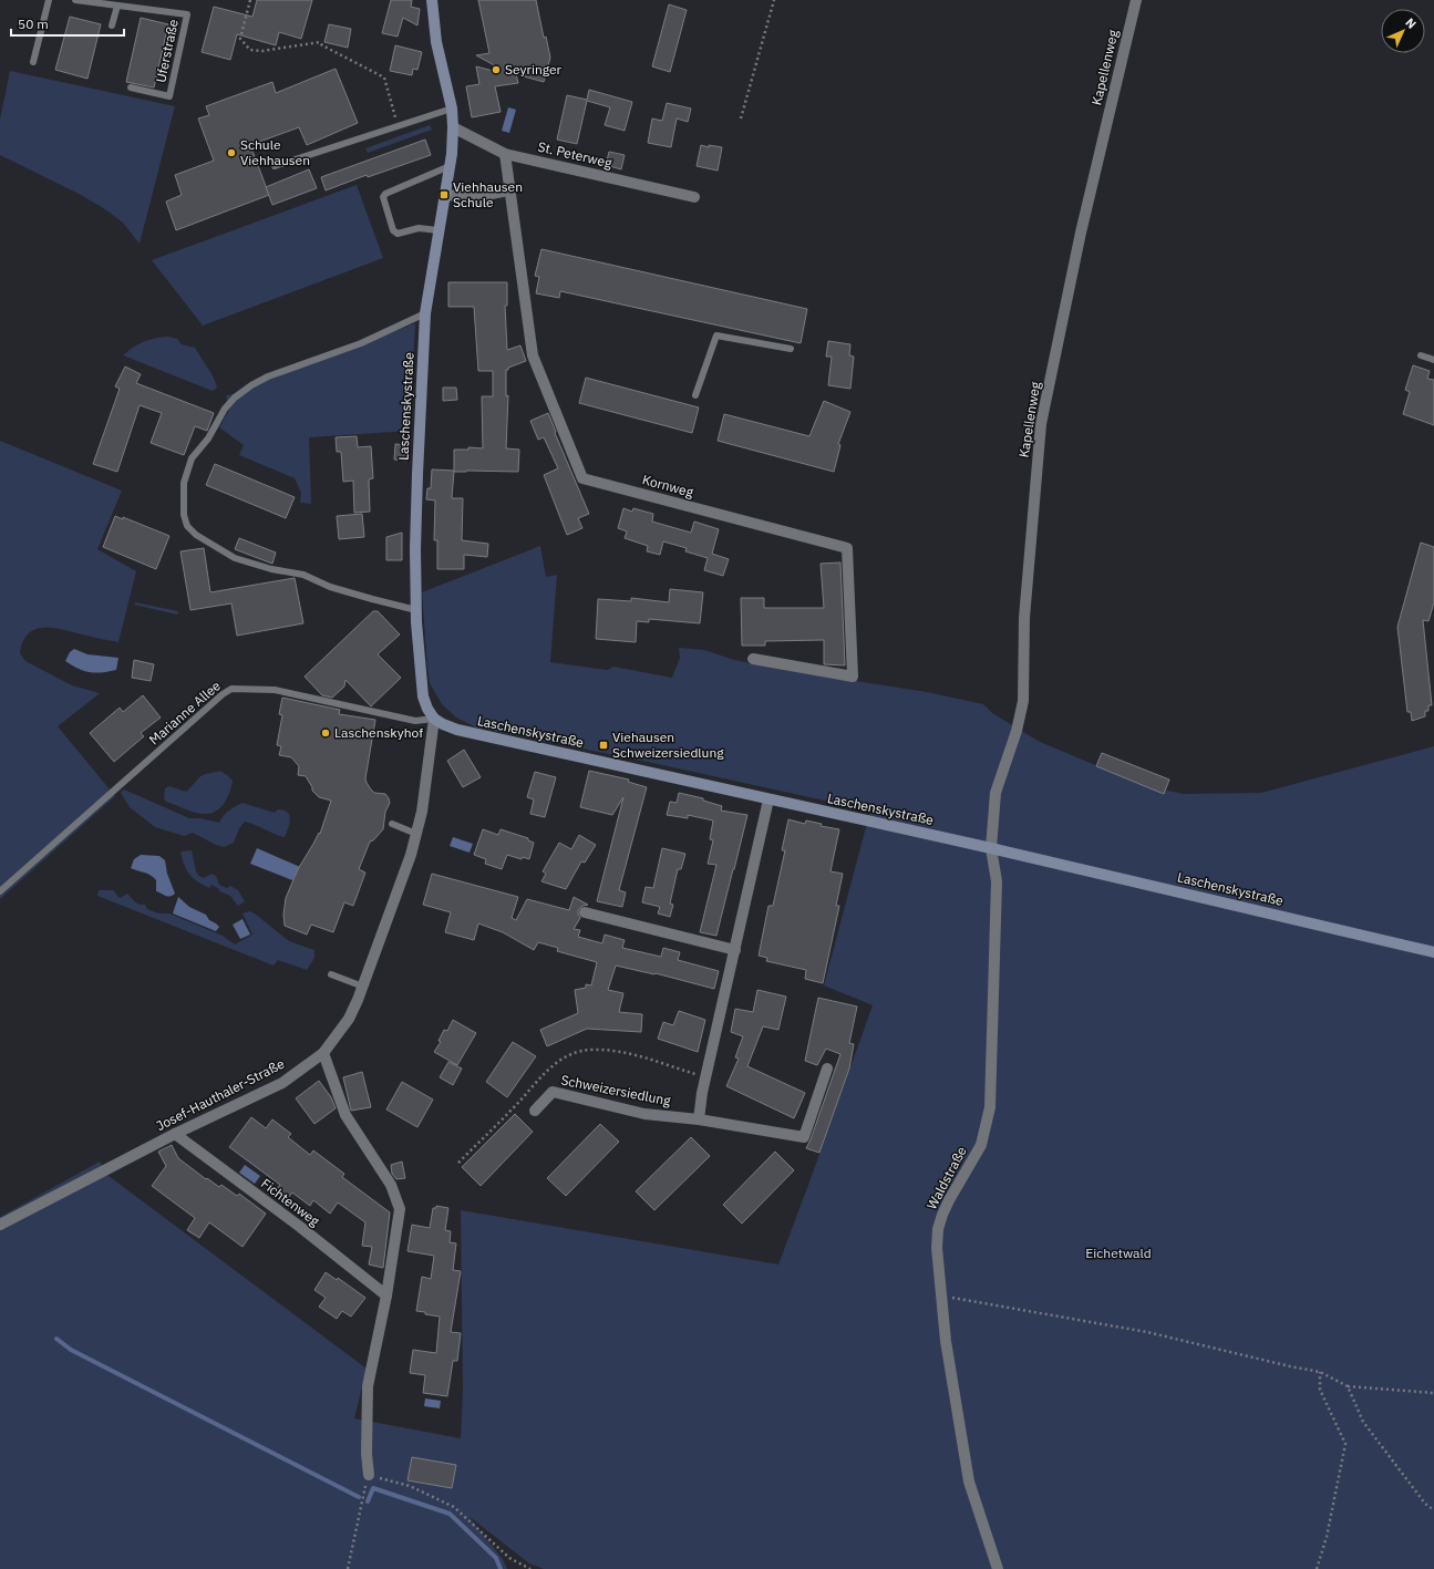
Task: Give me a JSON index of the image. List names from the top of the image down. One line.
{"streets":{"street":["Kapellenweg","St. Peterweg","Laschenskystraße","Kornweg","Schweizersiedlung","Josef-Hauthaler-Straße","Waldstraße","Fichtenweg"],"lane":["Uferstraße","Marianne Allee"]},"crossings":[["Kapellenweg","Laschenskystraße"],["Kapellenweg","Waldstraße"],["St. Peterweg","Laschenskystraße"],["St. Peterweg","Kornweg"],["Laschenskystraße","Marianne Allee"],["Laschenskystraße","Josef-Hauthaler-Straße"],["Laschenskystraße","Waldstraße"],["Marianne Allee","Josef-Hauthaler-Straße"],["Josef-Hauthaler-Straße","Fichtenweg"]],"parks":["Eichetwald"],"places":{"other":["Seyringer","Schule Viehhausen","Laschenskyhof"],"transit":["Viehhausen Schule","Viehausen Schweizersiedlung"]},"scale_bar":"50 m","north":"top right"}
